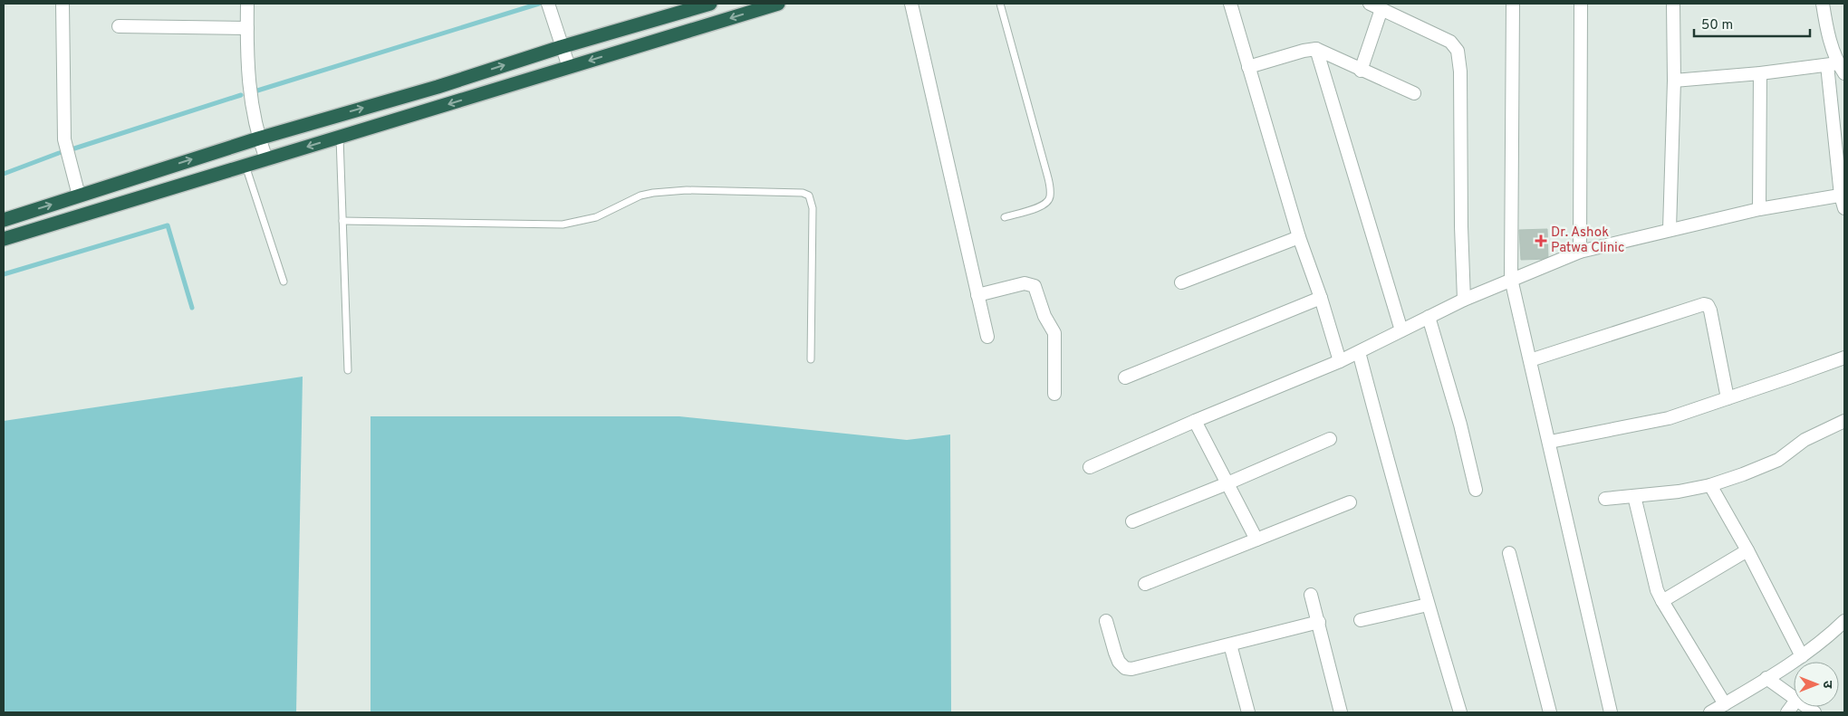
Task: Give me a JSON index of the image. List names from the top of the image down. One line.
{"places":{"health":["Dr. Ashok Patwa Clinic"]},"scale_bar":"50 m","north":"right"}
